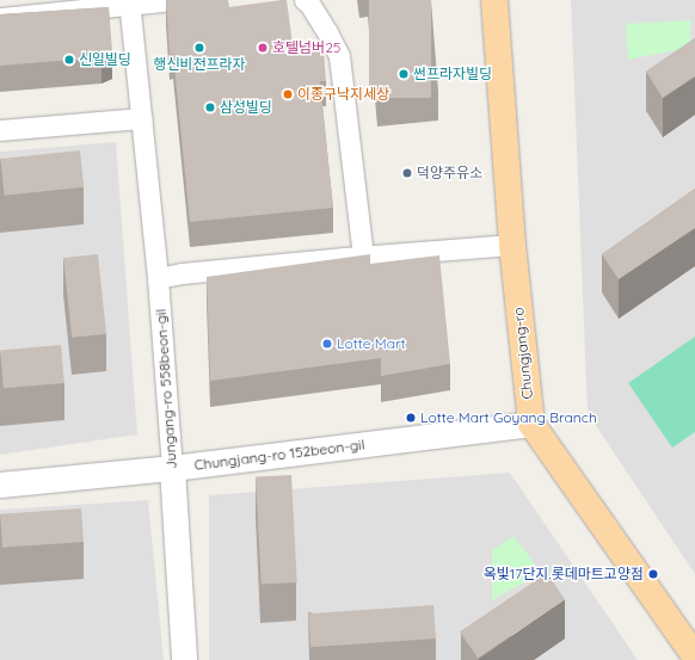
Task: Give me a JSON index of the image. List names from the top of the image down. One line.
{"streets":{"main road":["Chungjang-ro"],"street":["Jungang-ro 558beon-gil","Chungjang-ro 152beon-gil"]},"crossings":[["Chungjang-ro","Chungjang-ro 152beon-gil"],["Jungang-ro 558beon-gil","Chungjang-ro 152beon-gil"]],"places":["행신비전프라자","호텔넘버25","신일빌딩","썬프라자빌딩","이종구낙지세상","삼성빌딩","덕양주유소","Lotte Mart","Lotte Mart Goyang Branch","옥빛17단지.롯데마트고양점"]}
